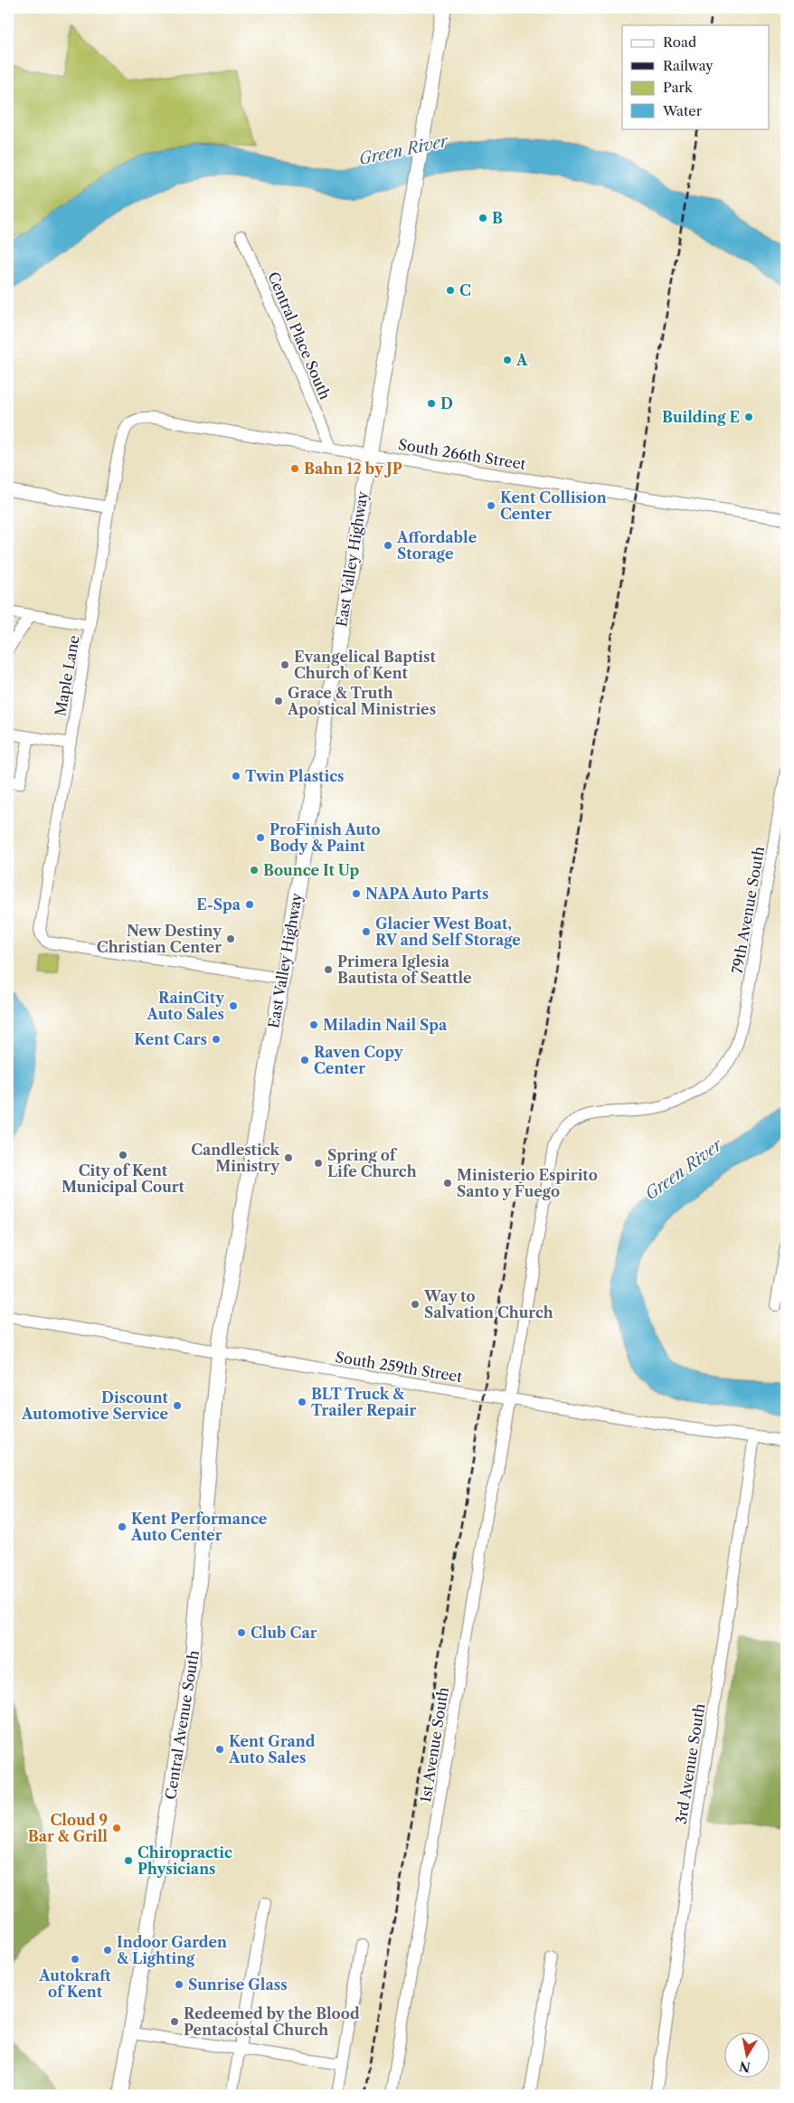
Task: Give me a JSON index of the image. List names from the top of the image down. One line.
{"streets":{"main road":["East Valley Highway","Central Avenue South"],"street":["Central Place South","South 266th Street","Maple Lane","79th Avenue South","South 259th Street","1st Avenue South","3rd Avenue South"]},"crossings":[["Central Place South","South 266th Street"],["South 266th Street","East Valley Highway"],["South 266th Street","Maple Lane"],["East Valley Highway","Maple Lane"],["East Valley Highway","South 259th Street"],["East Valley Highway","Central Avenue South"],["79th Avenue South","1st Avenue South"],["South 259th Street","Central Avenue South"],["South 259th Street","1st Avenue South"],["South 259th Street","3rd Avenue South"]],"water":["Green River"],"places":["B","C","A","D","Building E","Bahn 12 by JP","Kent Collision Center","Affordable Storage","Evangelical Baptist Church of Kent","Grace & Truth Apostical Ministries","Twin Plastics","ProFinish Auto Body & Paint","Bounce It Up","NAPA Auto Parts","E-Spa","Glacier West Boat, RV and Self Storage","New Destiny Christian Center","Primera Iglesia Bautista of Seattle","RainCity Auto Sales","Miladin Nail Spa","Kent Cars","Raven Copy Center","City of Kent Municipal Court","Candlestick Ministry","Spring of Life Church","Ministerio Espirito Santo y Fuego","Way to Salvation Church","BLT Truck & Trailer Repair","Discount Automotive Service","Kent Performance Auto Center","Club Car","Kent Grand Auto Sales","Cloud 9 Bar & Grill","Chiropractic Physicians","Indoor Garden & Lighting","Autokraft of Kent","Sunrise Glass","Redeemed by the Blood Pentacostal Church"],"legend":["Road","Railway","Park","Water"],"north":"bottom"}
